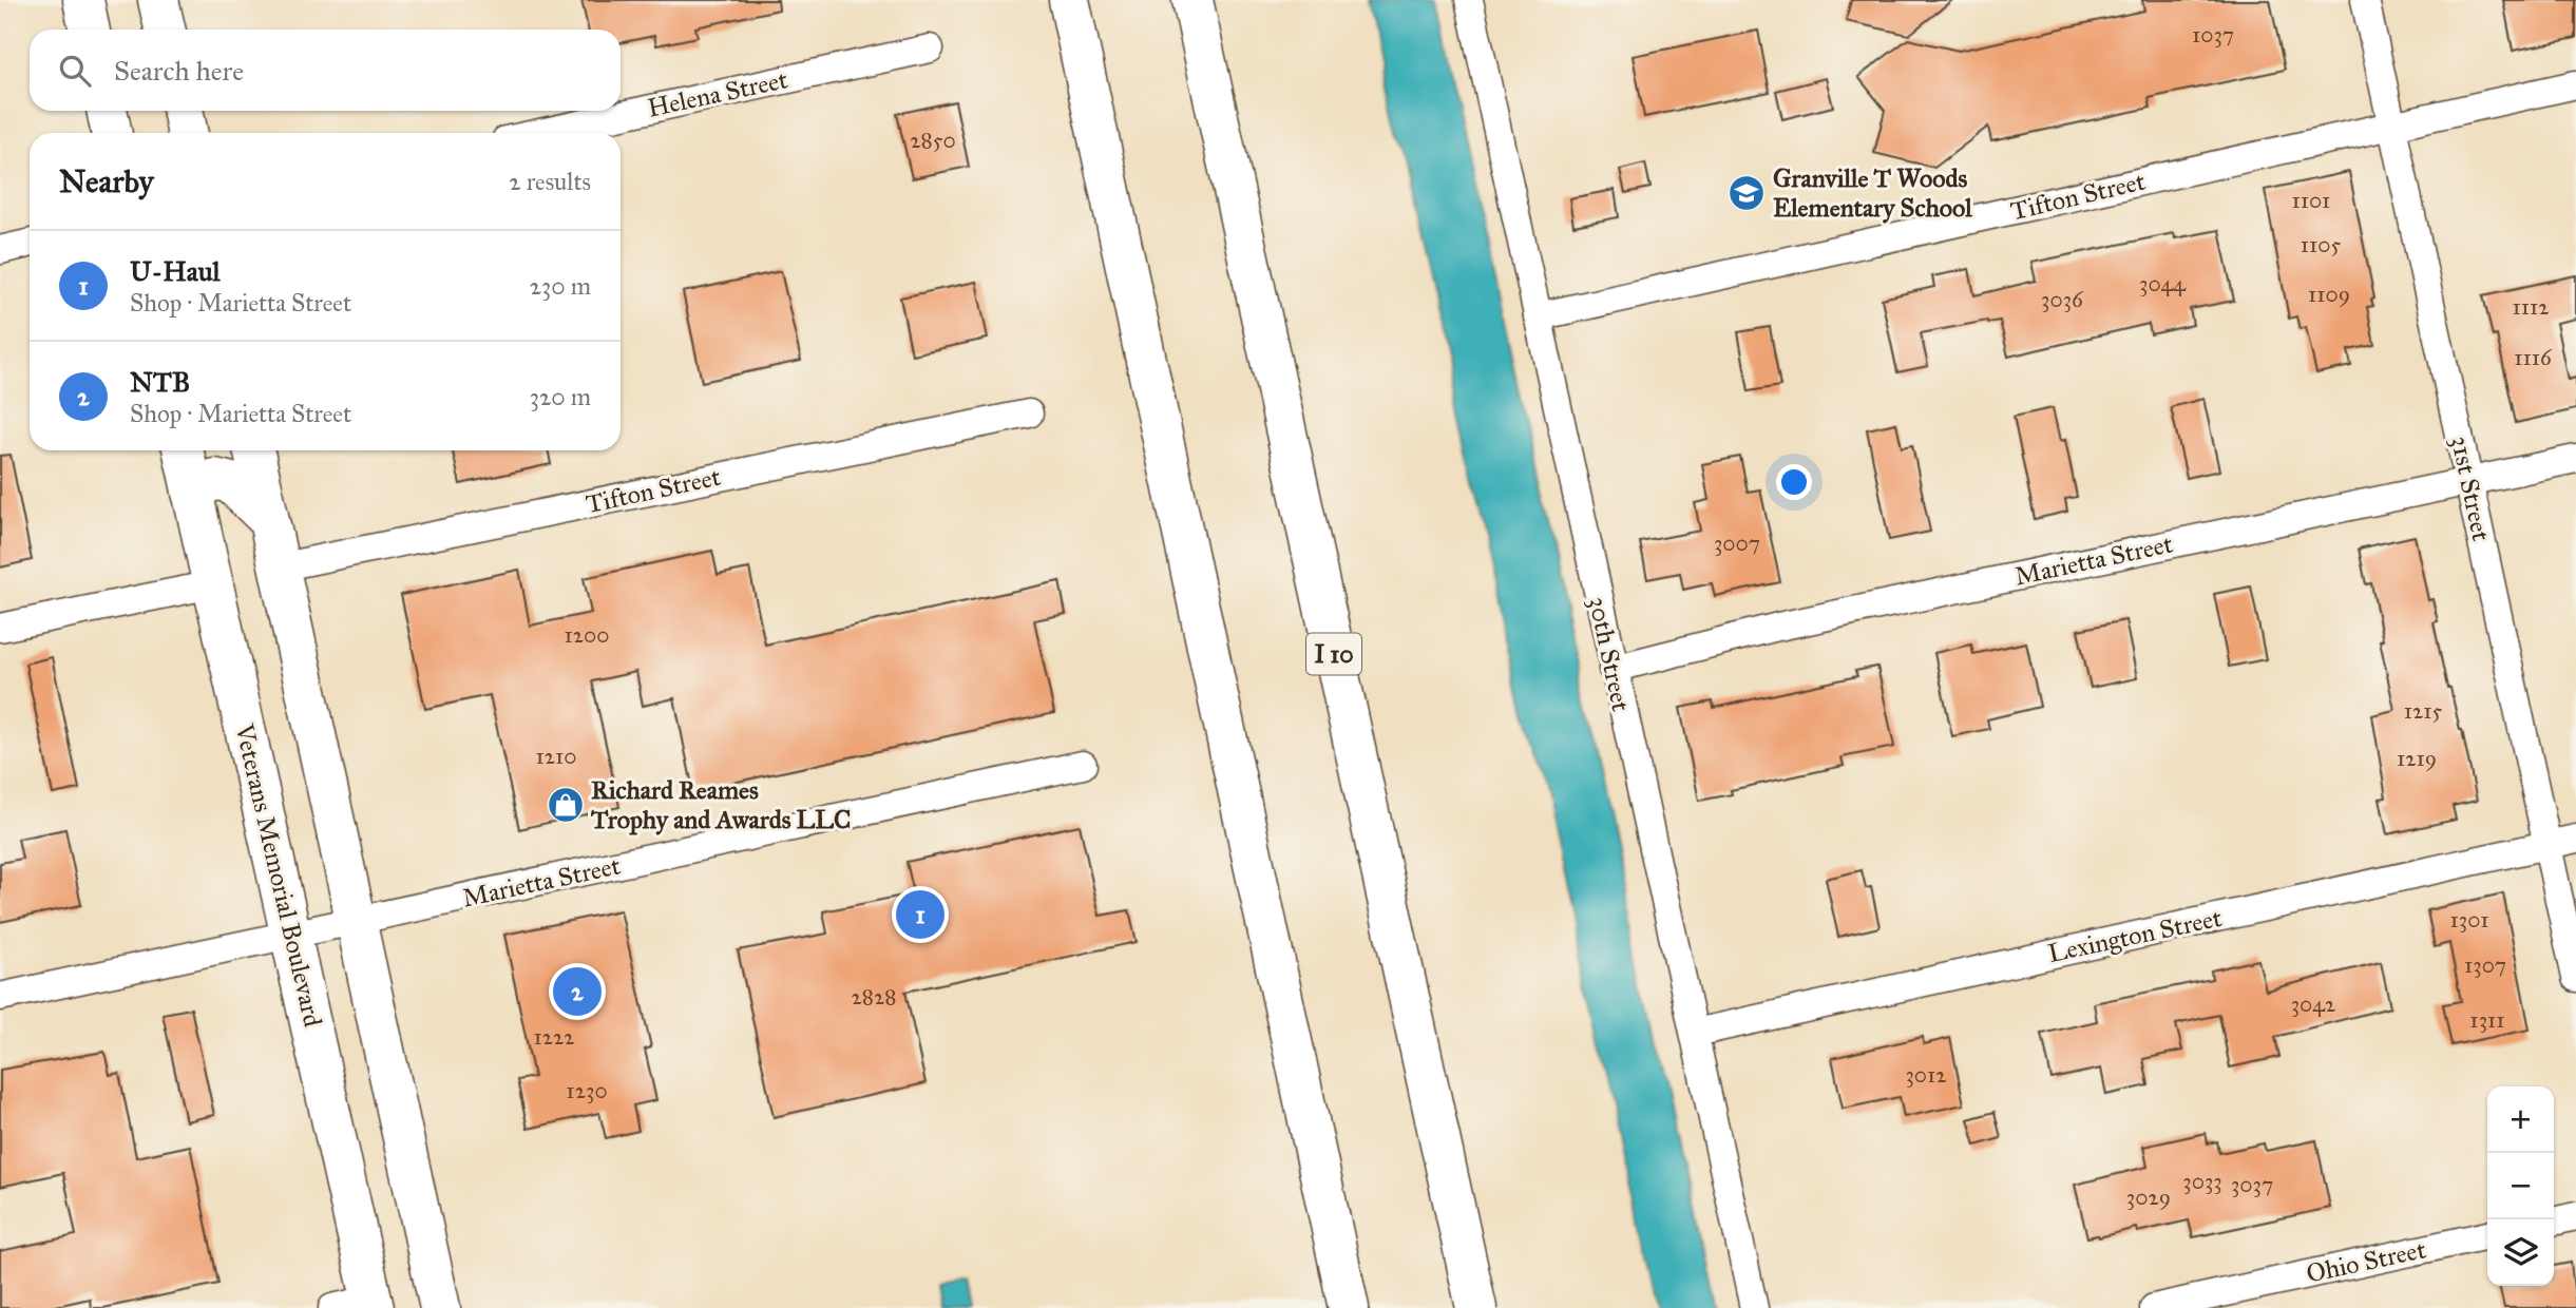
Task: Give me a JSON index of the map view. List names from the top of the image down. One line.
{"streets":{"main road":["I 10","Veterans Memorial Boulevard"],"street":["Helena Street","Tifton Street","31st Street","Marietta Street","30th Street","Lexington Street","Ohio Street"]},"crossings":[["Tifton Street","31st Street"],["Tifton Street","30th Street"],["31st Street","Marietta Street"],["31st Street","Lexington Street"],["Marietta Street","30th Street"],["Marietta Street","Veterans Memorial Boulevard"],["30th Street","Lexington Street"]],"places":{"school or university":["Granville T Woods Elementary School"],"shop":["Richard Reames Trophy and Awards LLC"]},"house_numbers":["1037","2850","1101","1105","3044","1109","3036","1112","1116","3007","1200","1215","1210","1219","1301","1307","2828","3042","1311","1222","3012","1230","3033","3037","3029"],"page":{"search":"Search here","heading":["Nearby","2 results"],"list":[{"mark":"1","name":"U-Haul","note":"Shop · Marietta Street","value":"230 m"},{"mark":"2","name":"NTB","note":"Shop · Marietta Street","value":"320 m"}],"pins":["1","2"],"map_buttons":["+","−"]}}
